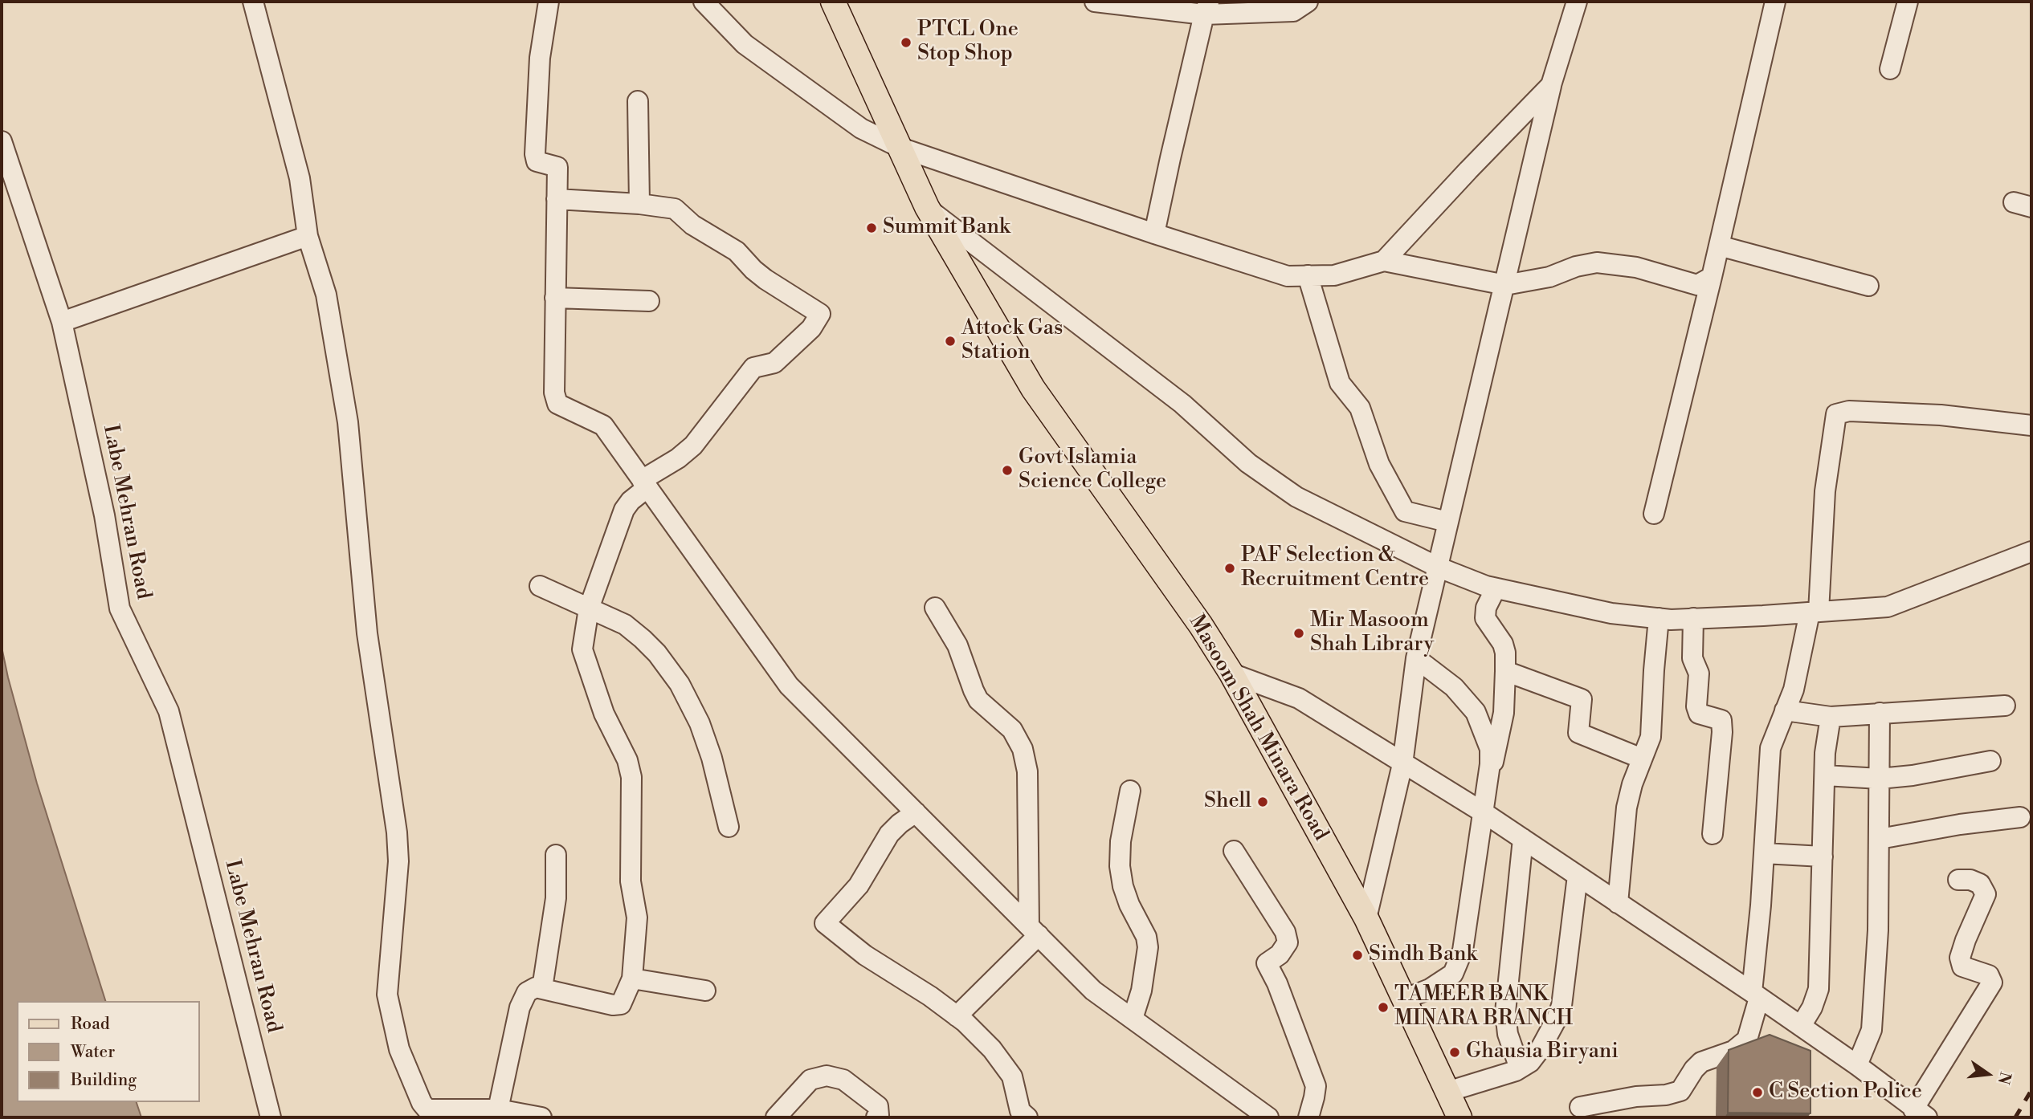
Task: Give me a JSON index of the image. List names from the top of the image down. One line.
{"streets":{"main road":["Masoom Shah Minara Road"],"street":["Labe Mehran Road"]},"places":["PTCL One Stop Shop","Summit Bank","Attock Gas Station","Govt Islamia Science College","PAF Selection & Recruitment Centre","Mir Masoom Shah Library","Shell","Sindh Bank","TAMEER BANK MINARA BRANCH","Ghausia Biryani","C Section Police"],"legend":["Road","Water","Building"],"north":"right"}
